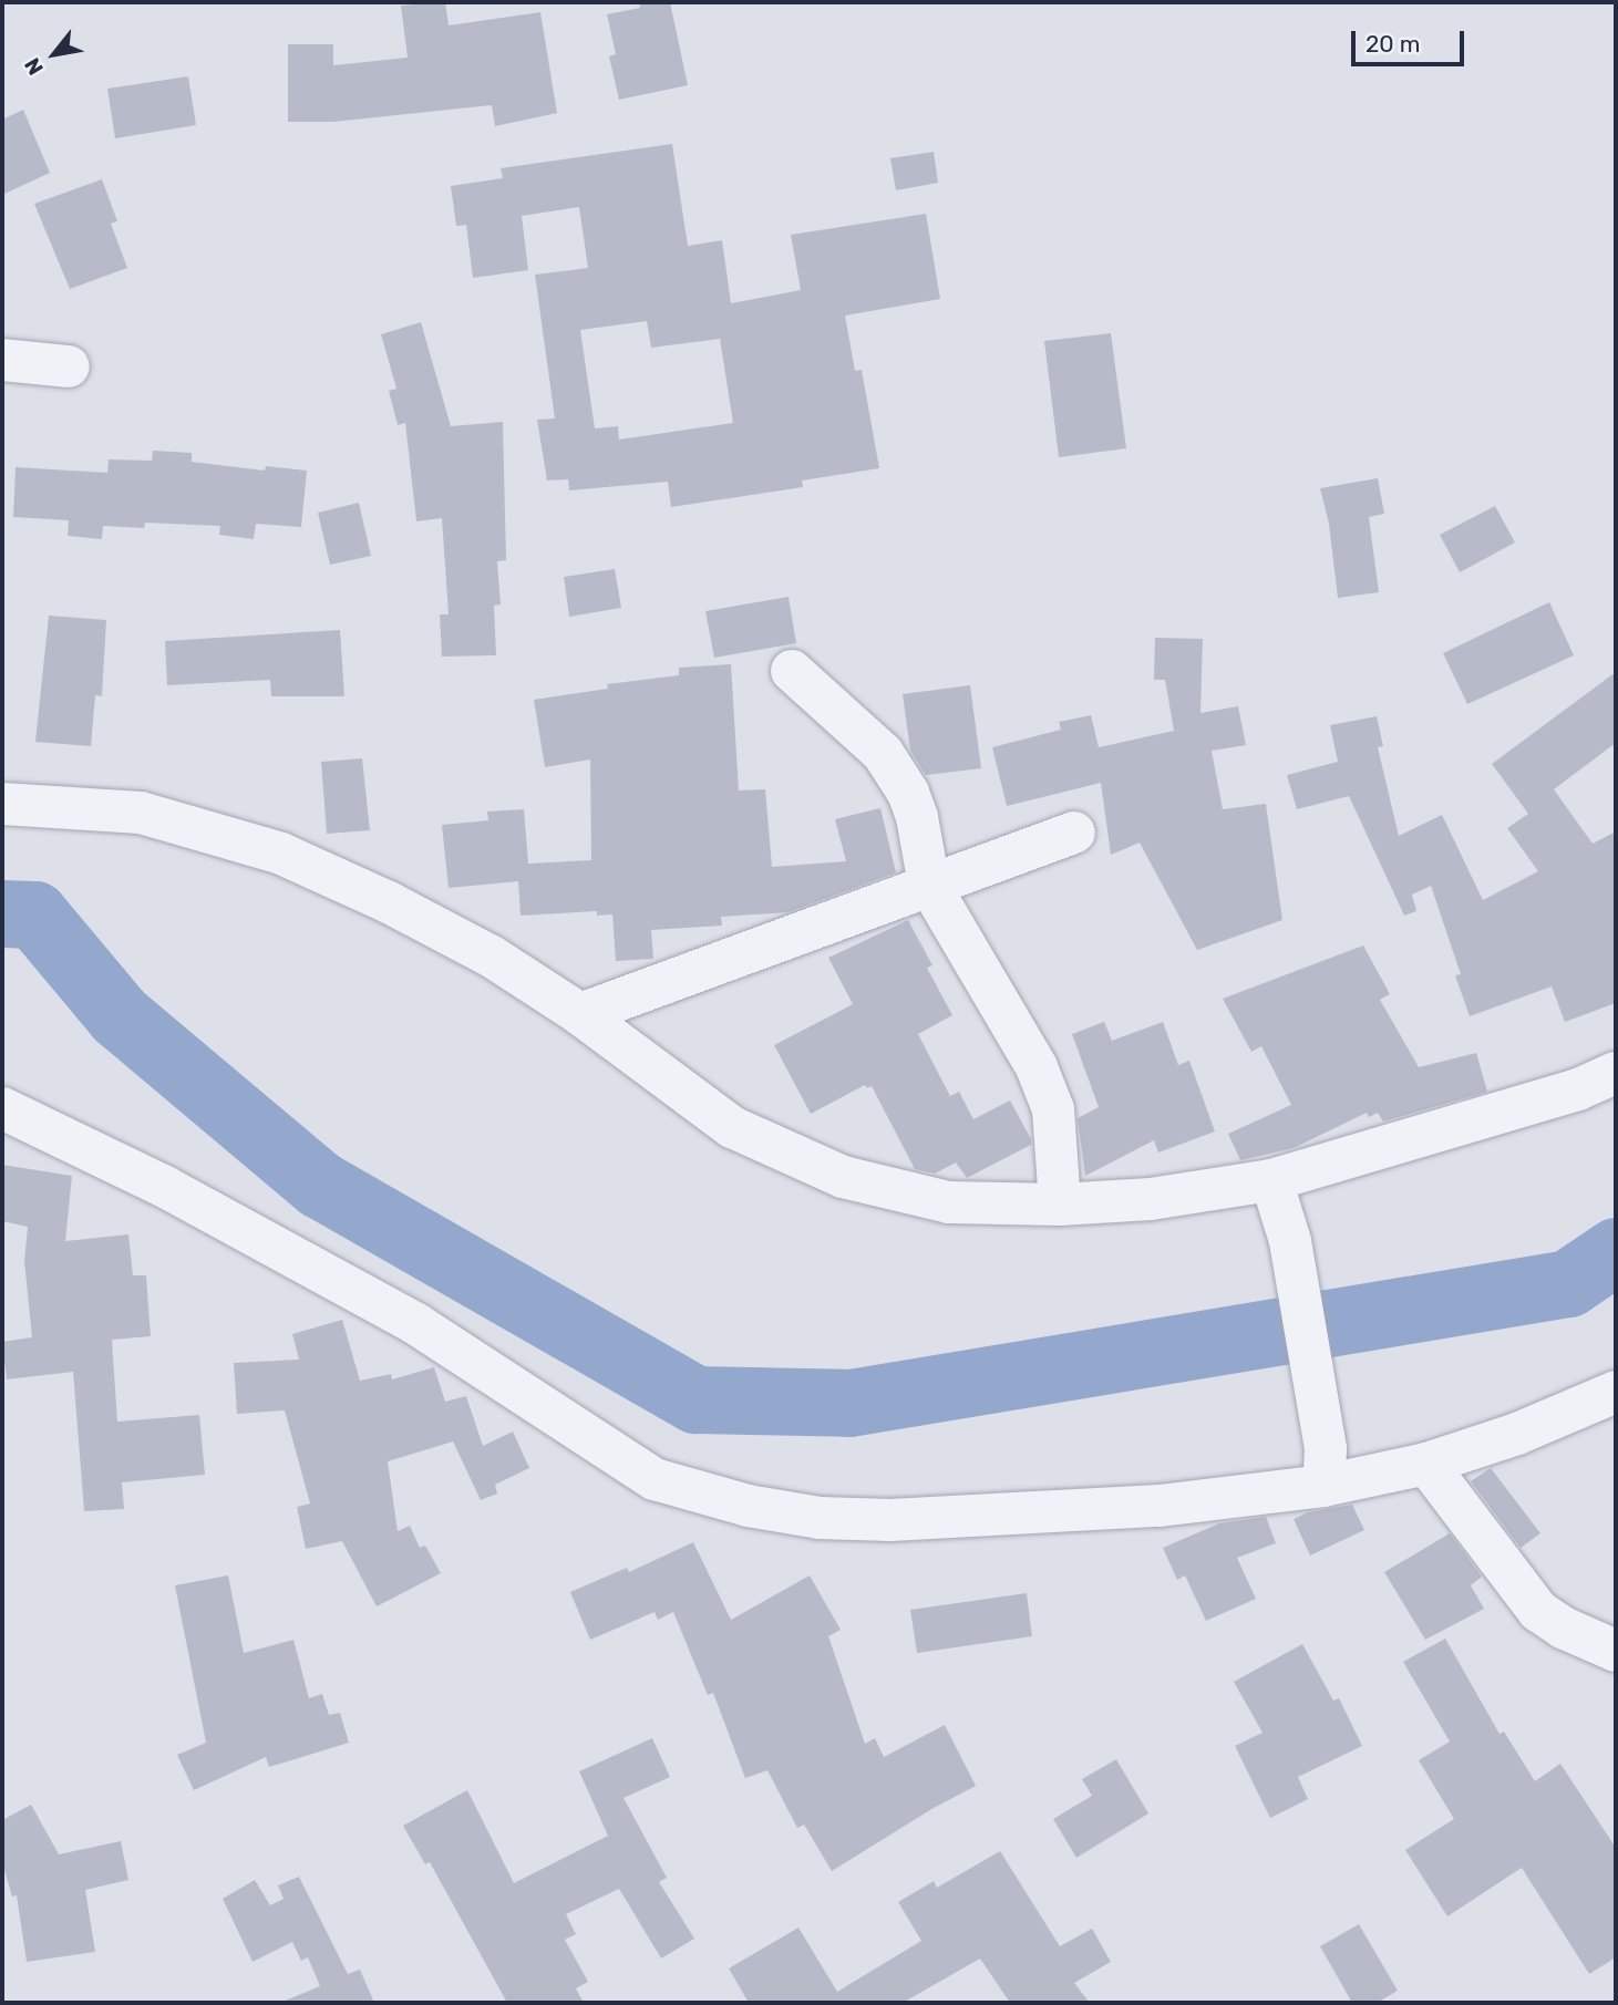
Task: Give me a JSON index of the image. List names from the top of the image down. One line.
{"scale_bar":"20 m","north":"bottom left"}
